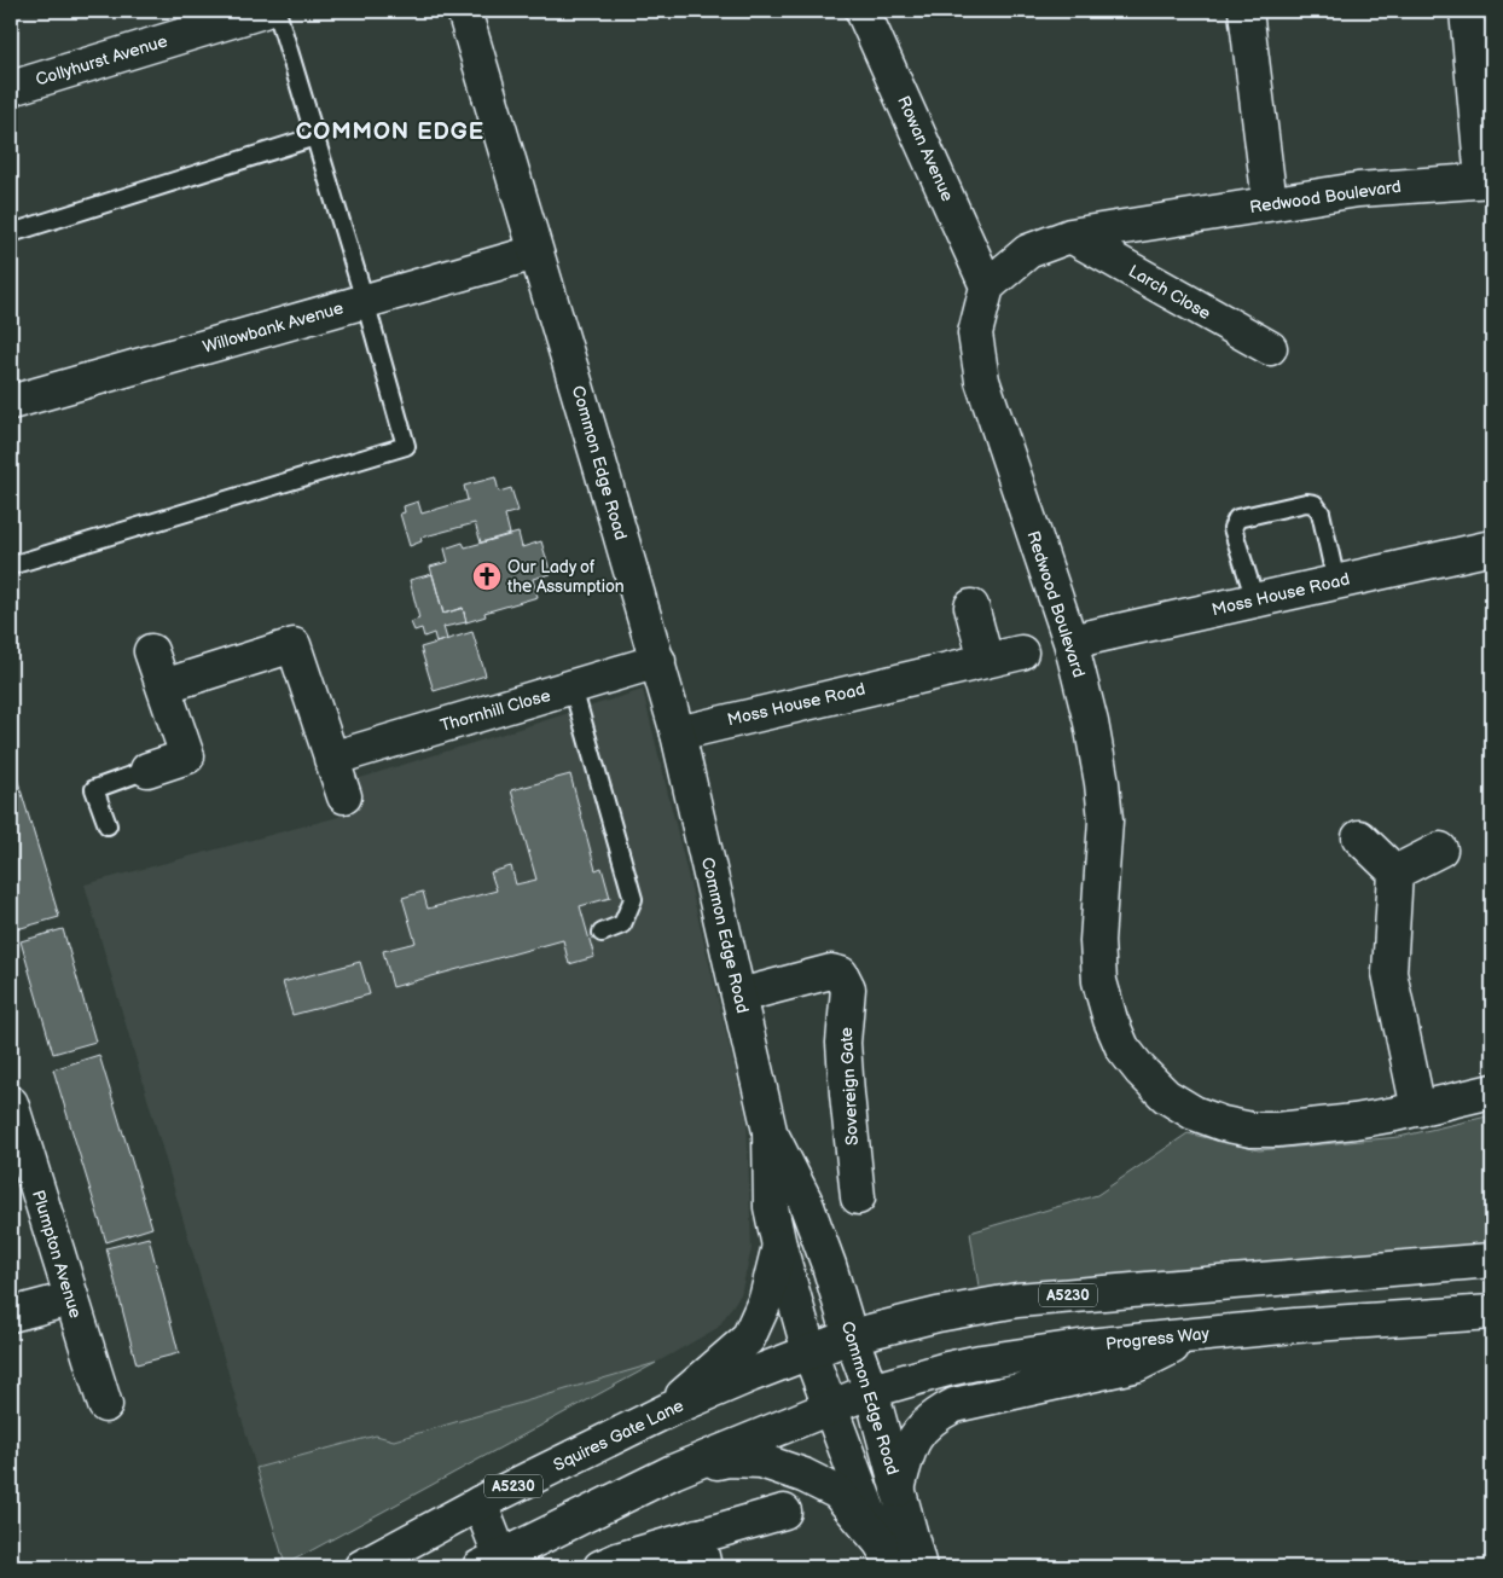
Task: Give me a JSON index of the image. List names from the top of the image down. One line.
{"streets":{"street":["Collyhurst Avenue","Rowan Avenue","Redwood Boulevard","Larch Close","Willowbank Avenue","Common Edge Road","Moss House Road","Thornhill Close","Sovereign Gate","Plumpton Avenue","A5230","Progress Way","Squires Gate Lane"]},"crossings":[["Rowan Avenue","Redwood Boulevard"],["Redwood Boulevard","Larch Close"],["Redwood Boulevard","Moss House Road"],["Willowbank Avenue","Common Edge Road"],["Common Edge Road","Moss House Road"],["Common Edge Road","Thornhill Close"],["Common Edge Road","Sovereign Gate"],["Common Edge Road","A5230"],["Common Edge Road","Progress Way"],["Common Edge Road","Squires Gate Lane"],["A5230","Squires Gate Lane"]],"districts":["COMMON EDGE"],"places":{"church":["Our Lady of the Assumption"]}}
